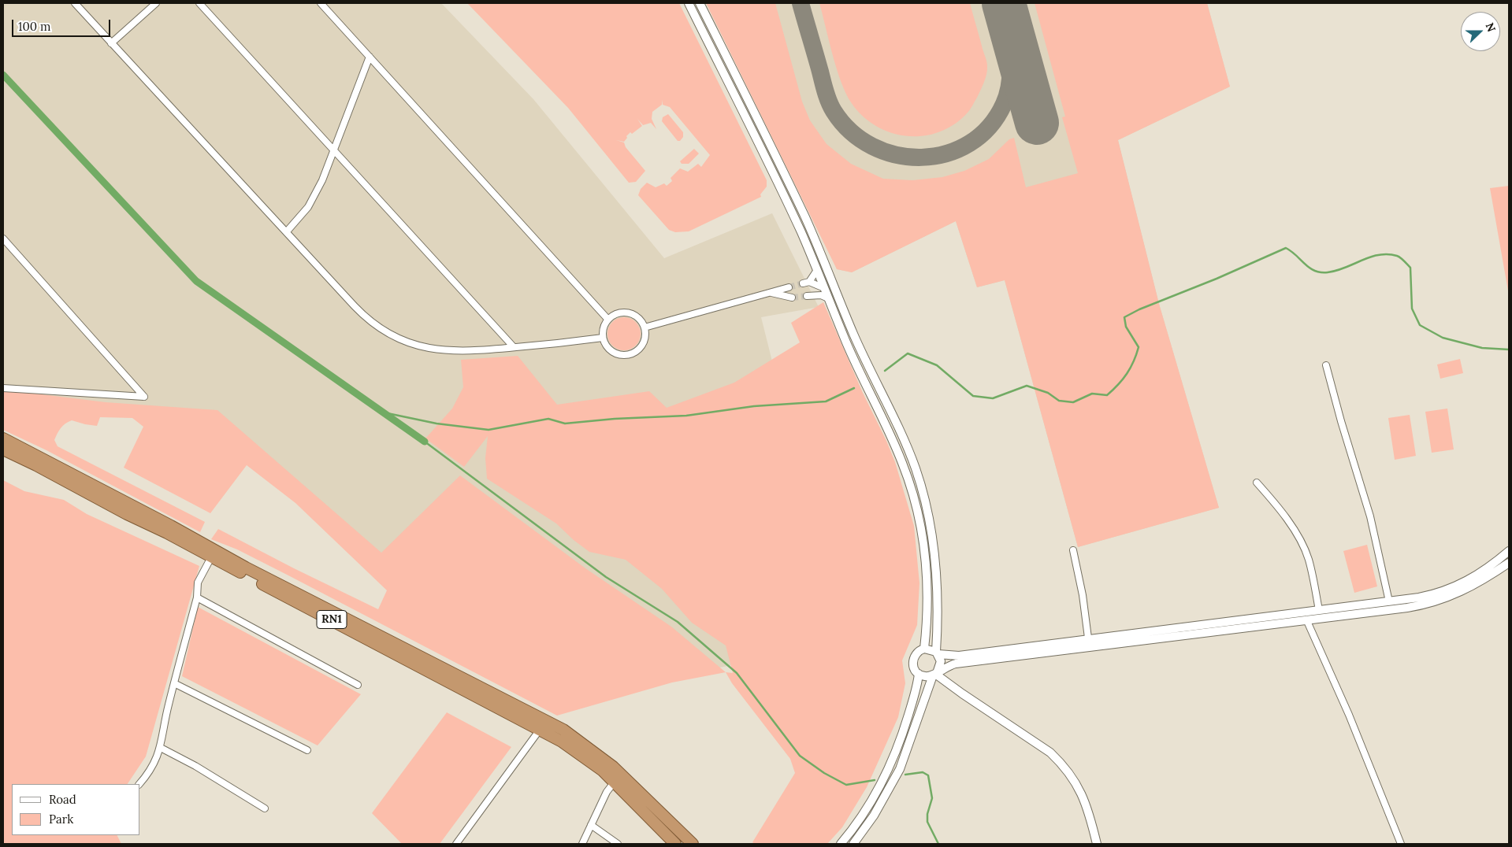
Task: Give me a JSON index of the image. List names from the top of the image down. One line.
{"streets":{"highway":["RN1"]},"legend":["Road","Park"],"scale_bar":"100 m","north":"right"}
